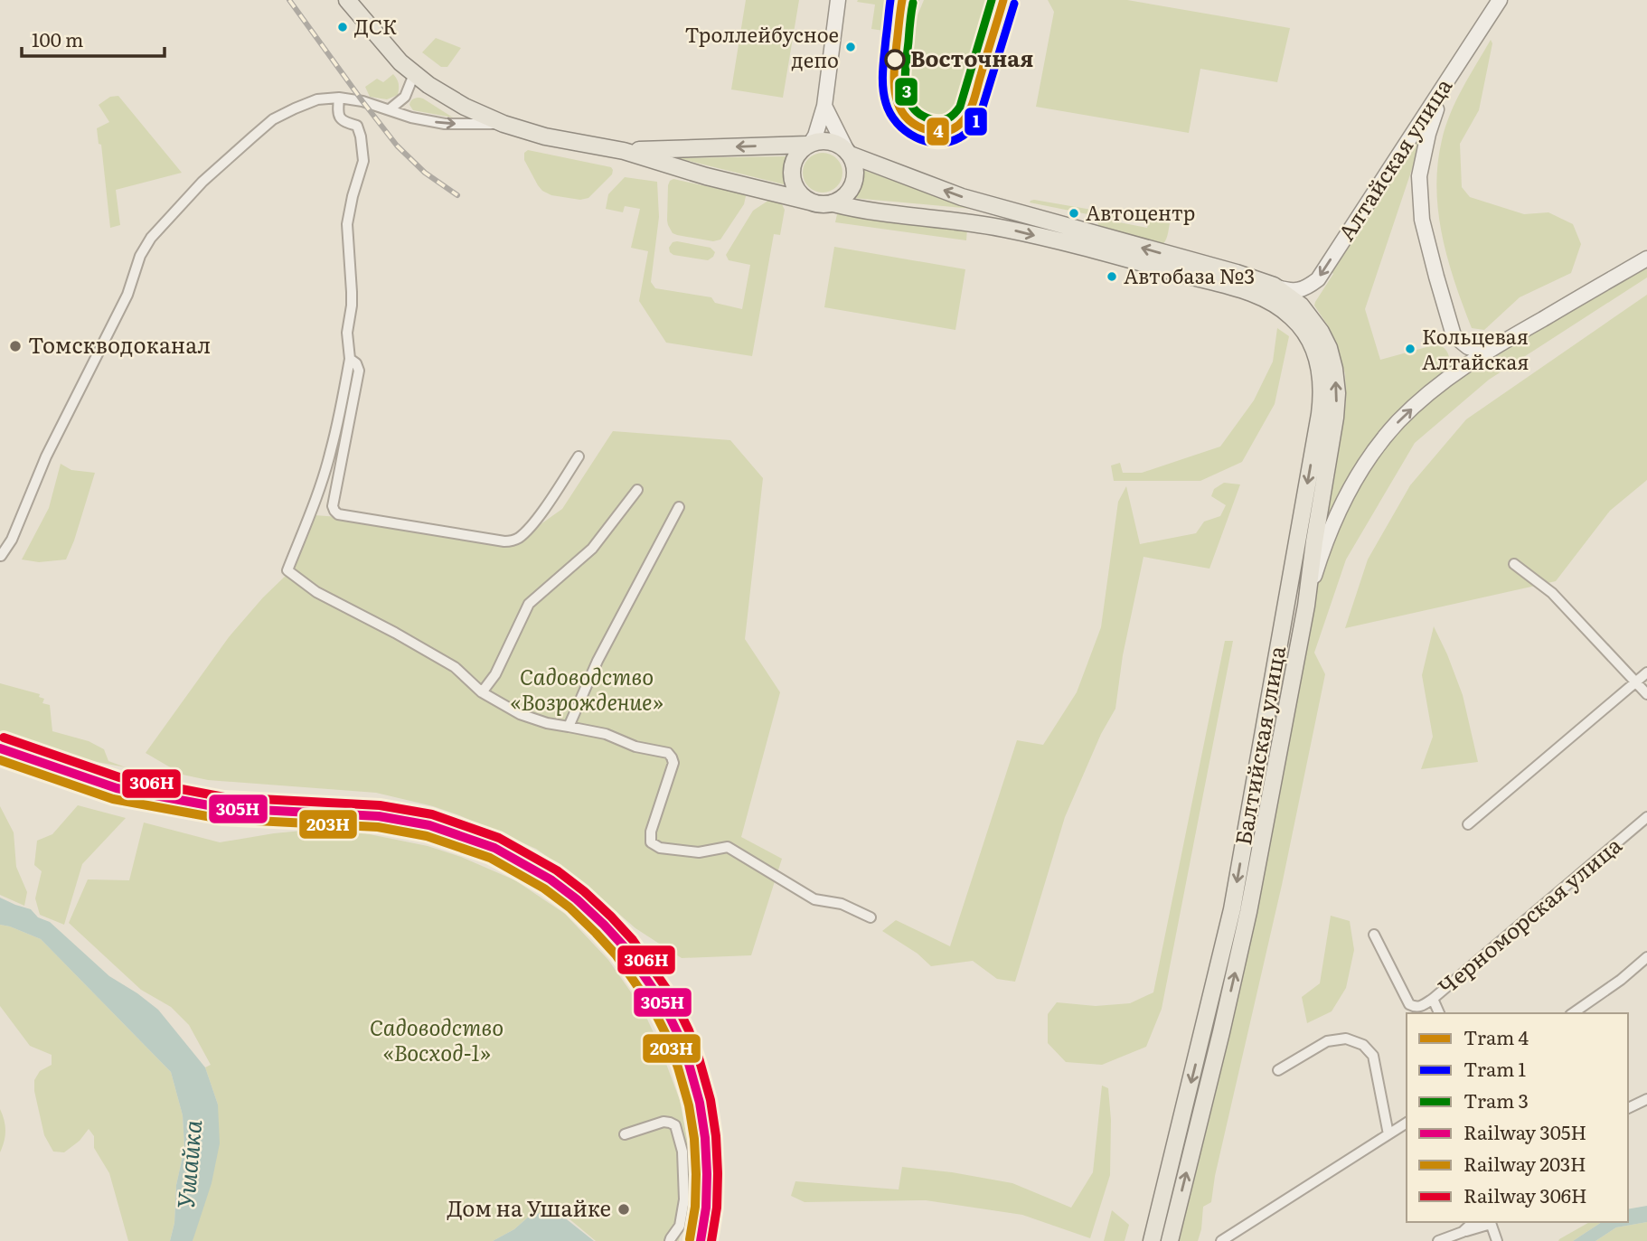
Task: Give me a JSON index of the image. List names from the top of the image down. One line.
{"streets":{"main road":["Алтайская улица","Балтийская улица"],"street":["Черноморская улица"]},"crossings":[["Алтайская улица","Балтийская улица"]],"one_way":["Алтайская улица"],"water":["Ушайка"],"parks":["Садоводство «Возрождение»","Садоводство «Восход-1»"],"places":["ДСК","Троллейбусное депо","Восточная","Автоцентр","Автобаза №3","Томскводоканал","Кольцевая Алтайская","Дом на Ушайке"],"lines":["tram line 4","tram line 1","tram line 3","rail line 306Н","rail line 305Н","rail line 203Н"],"legend":["Tram 4","Tram 1","Tram 3","Railway 305Н","Railway 203Н","Railway 306Н"],"scale_bar":"100 m"}
